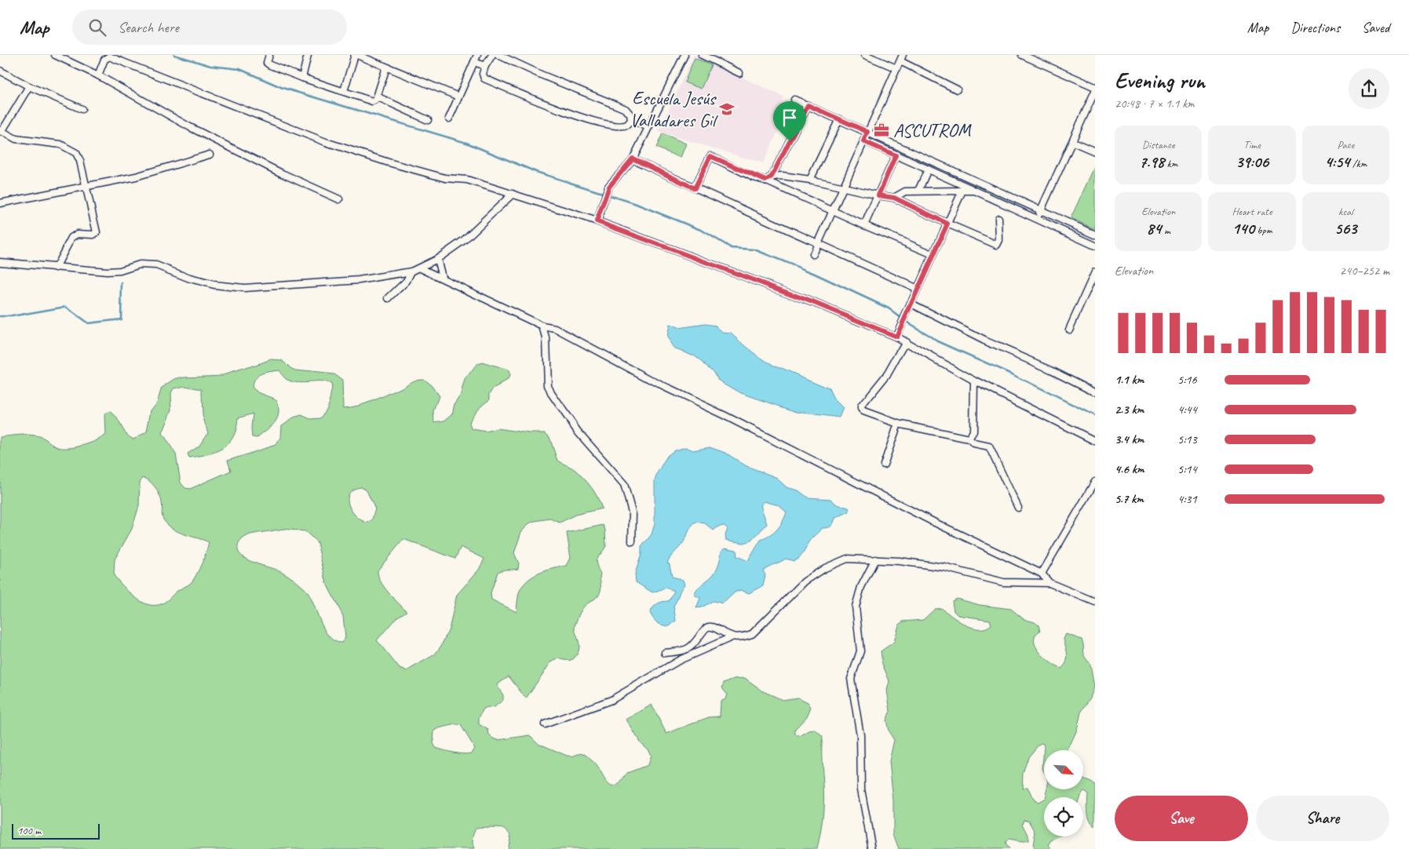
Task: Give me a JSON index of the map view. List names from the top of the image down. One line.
{"places":{"school or university":["Escuela Jesús Valladares Gil"],"office":["ASCUTROM"]},"scale_bar":"100 m","north":"bottom right","page":{"header":"Map","search":"Search here","nav":["Map","Directions","Saved"],"heading":["Evening run","20:48 · 7 × 1.1 km"],"stats":[["Distance","7.98 km"],["Time","39:06"],["Pace","4:54 /km"],["Elevation","84 m"],["Heart rate","140 bpm"],["kcal","563"]],"chart":["Elevation","240–252 m"],"list":[{"name":"1.1 km","note":"5:16"},{"name":"2.3 km","note":"4:44"},{"name":"3.4 km","note":"5:13"},{"name":"4.6 km","note":"5:14"},{"name":"5.7 km","note":"4:31"}],"buttons":["Save","Share"],"scale":"100 m"}}
